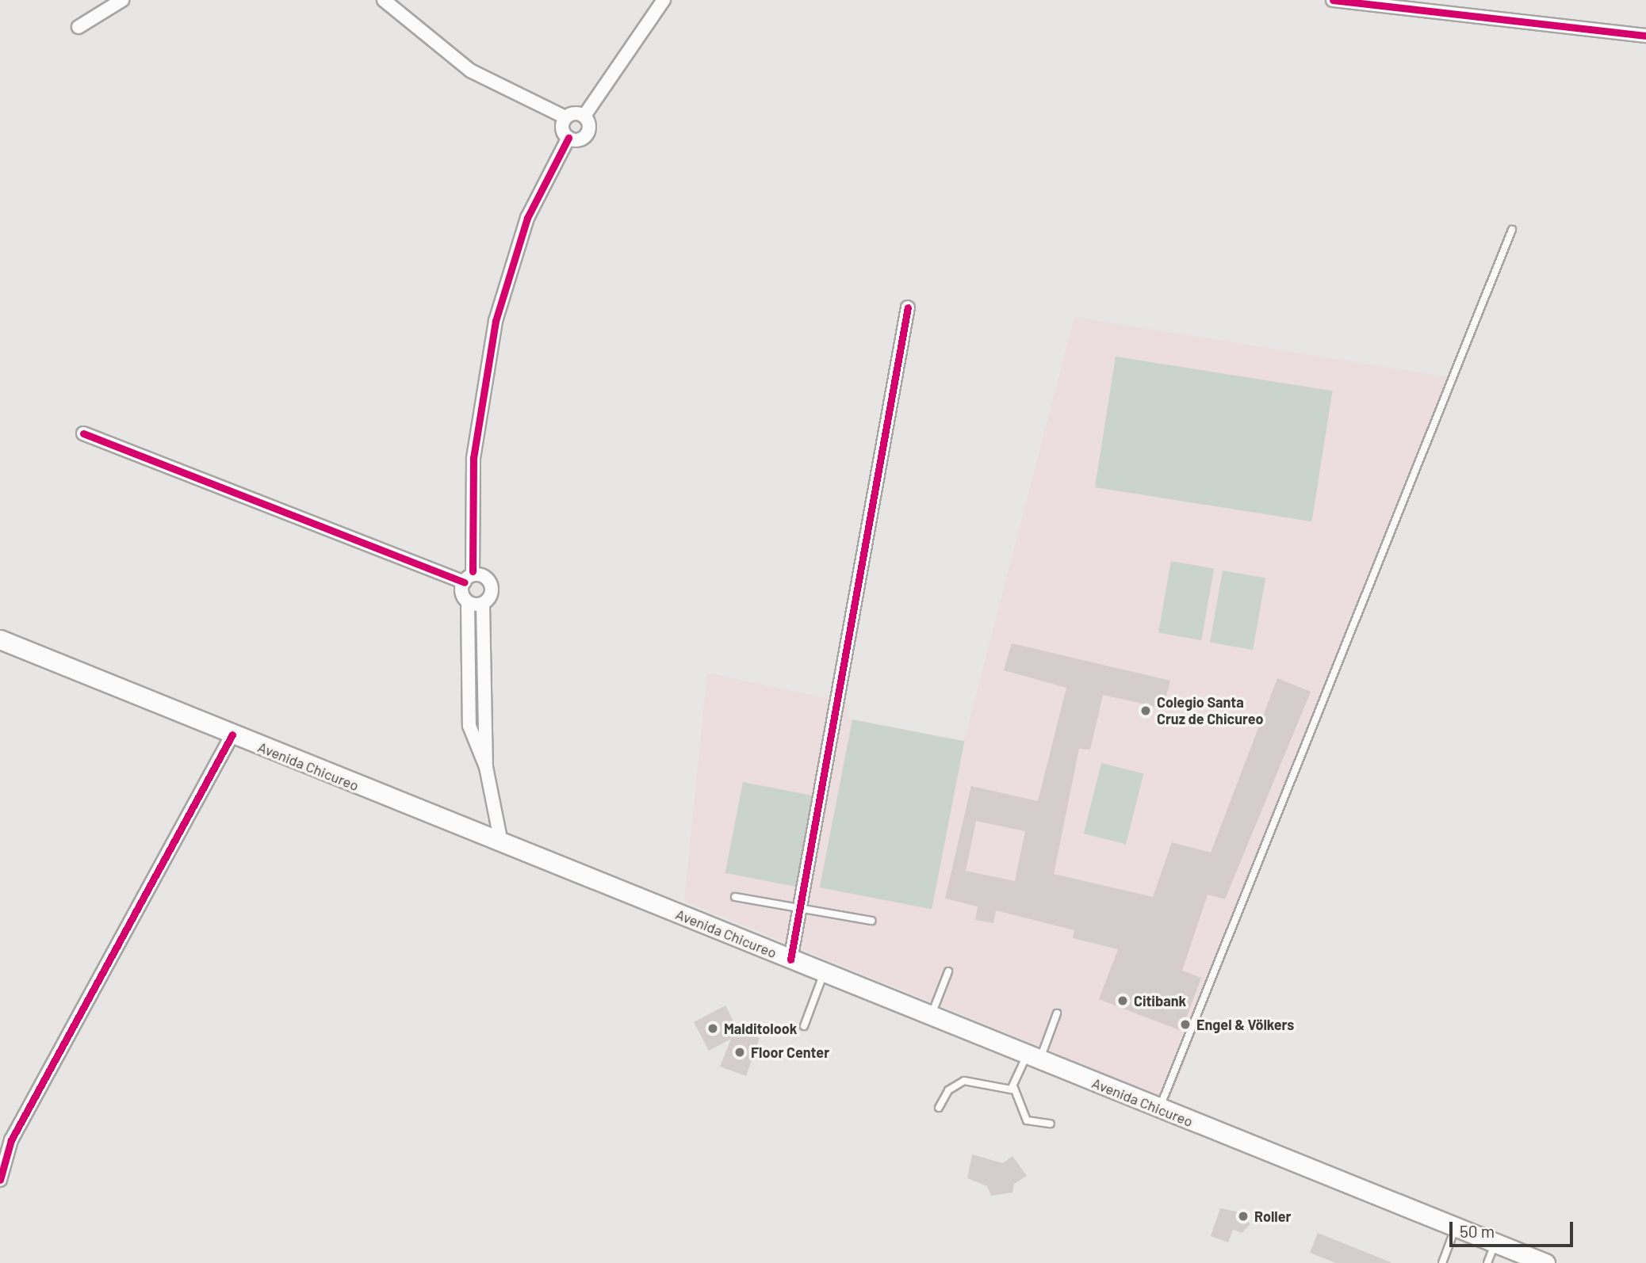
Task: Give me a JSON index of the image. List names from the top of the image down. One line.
{"streets":{"main road":["Avenida Chicureo"]},"places":["Colegio Santa Cruz de Chicureo","Citibank","Engel & Völkers","Malditolook","Floor Center","Roller"],"scale_bar":"50 m"}
